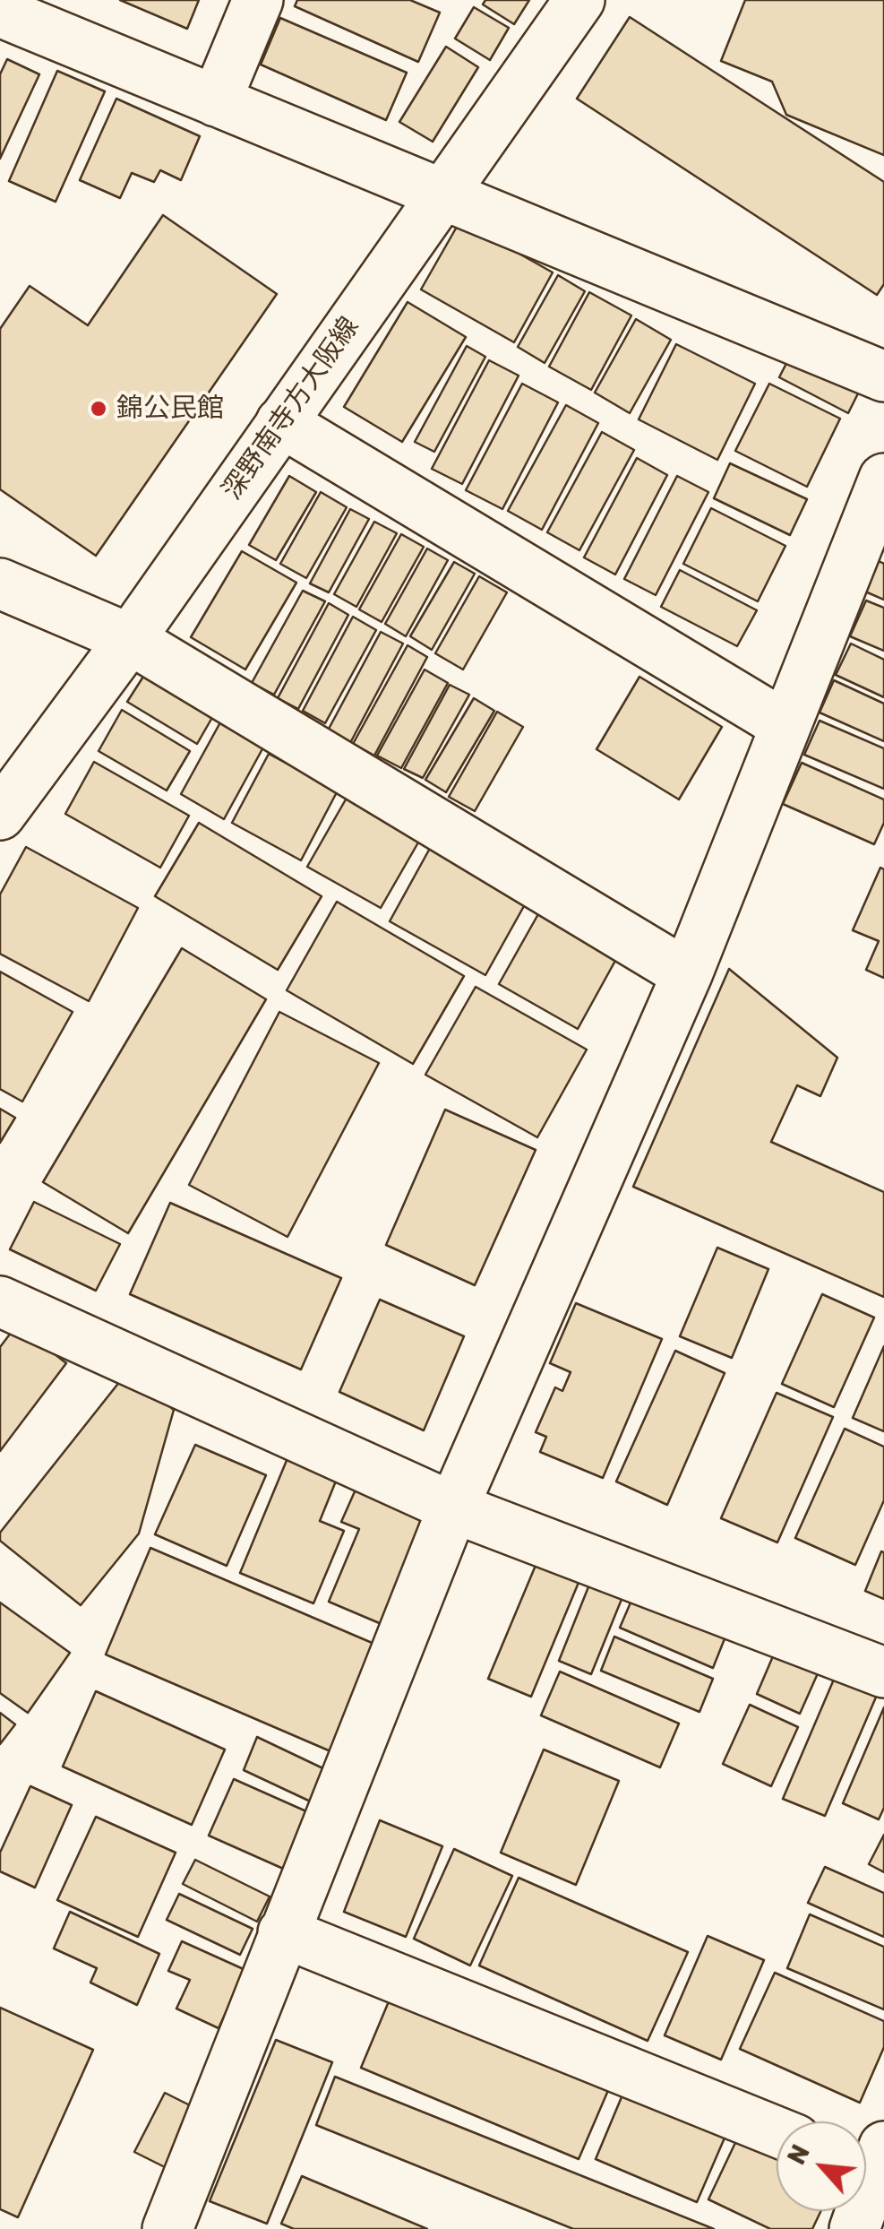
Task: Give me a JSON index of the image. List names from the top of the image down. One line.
{"streets":{"street":["深野南寺方大阪線"]},"places":["錦公民館"],"north":"top left"}
